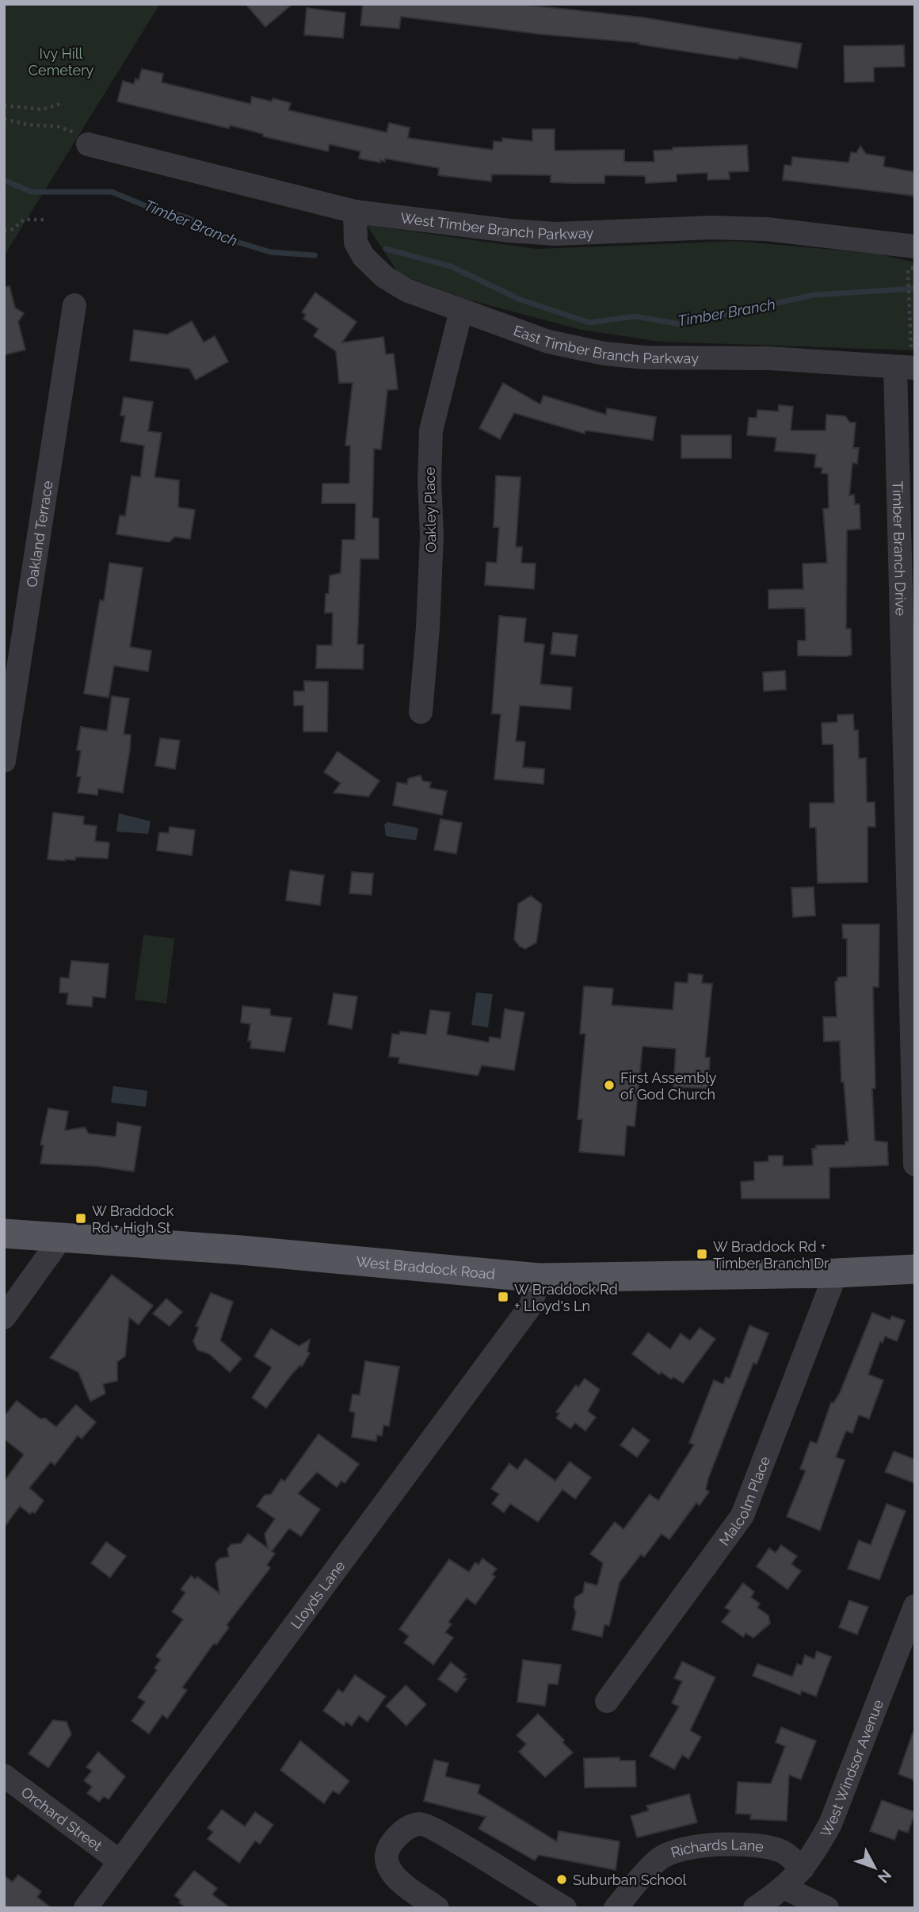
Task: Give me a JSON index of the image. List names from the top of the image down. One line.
{"streets":{"main road":["West Braddock Road"],"street":["West Timber Branch Parkway","East Timber Branch Parkway","Oakley Place","Oakland Terrace","Timber Branch Drive","Malcolm Place","Lloyds Lane","West Windsor Avenue","Orchard Street","Richards Lane"]},"crossings":[["West Timber Branch Parkway","East Timber Branch Parkway"],["East Timber Branch Parkway","Oakley Place"],["East Timber Branch Parkway","Timber Branch Drive"],["West Braddock Road","Malcolm Place"],["West Braddock Road","Lloyds Lane"],["Lloyds Lane","Orchard Street"],["West Windsor Avenue","Richards Lane"]],"water":["Timber Branch"],"parks":["Ivy Hill Cemetery"],"places":{"other":["First Assembly of God Church","Suburban School"],"transit":["W Braddock Rd + High St","W Braddock Rd + Timber Branch Dr","W Braddock Rd + Lloyd's Ln"]},"north":"bottom right"}
